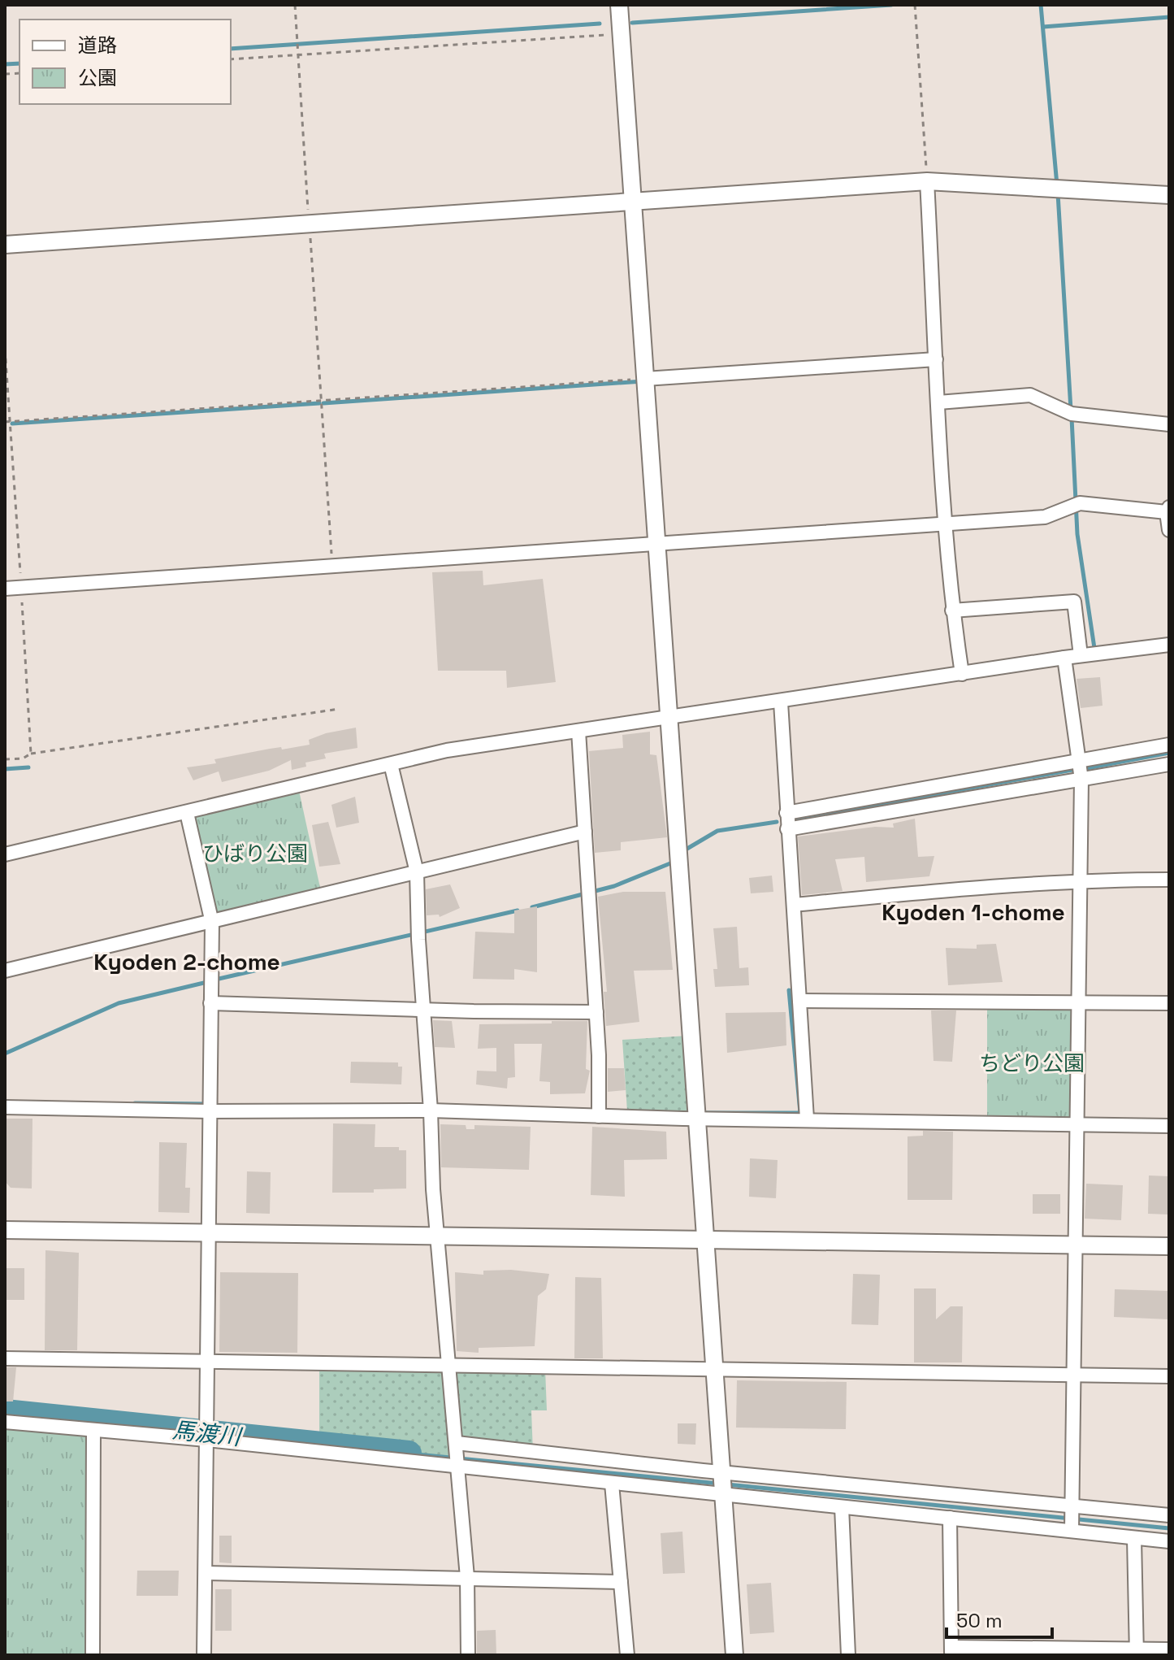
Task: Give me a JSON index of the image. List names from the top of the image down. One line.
{"districts":["Kyoden 1-chome","Kyoden 2-chome"],"water":["馬渡川"],"parks":["ひばり公園","ちどり公園"],"legend":["道路","公園"],"scale_bar":"50 m"}
